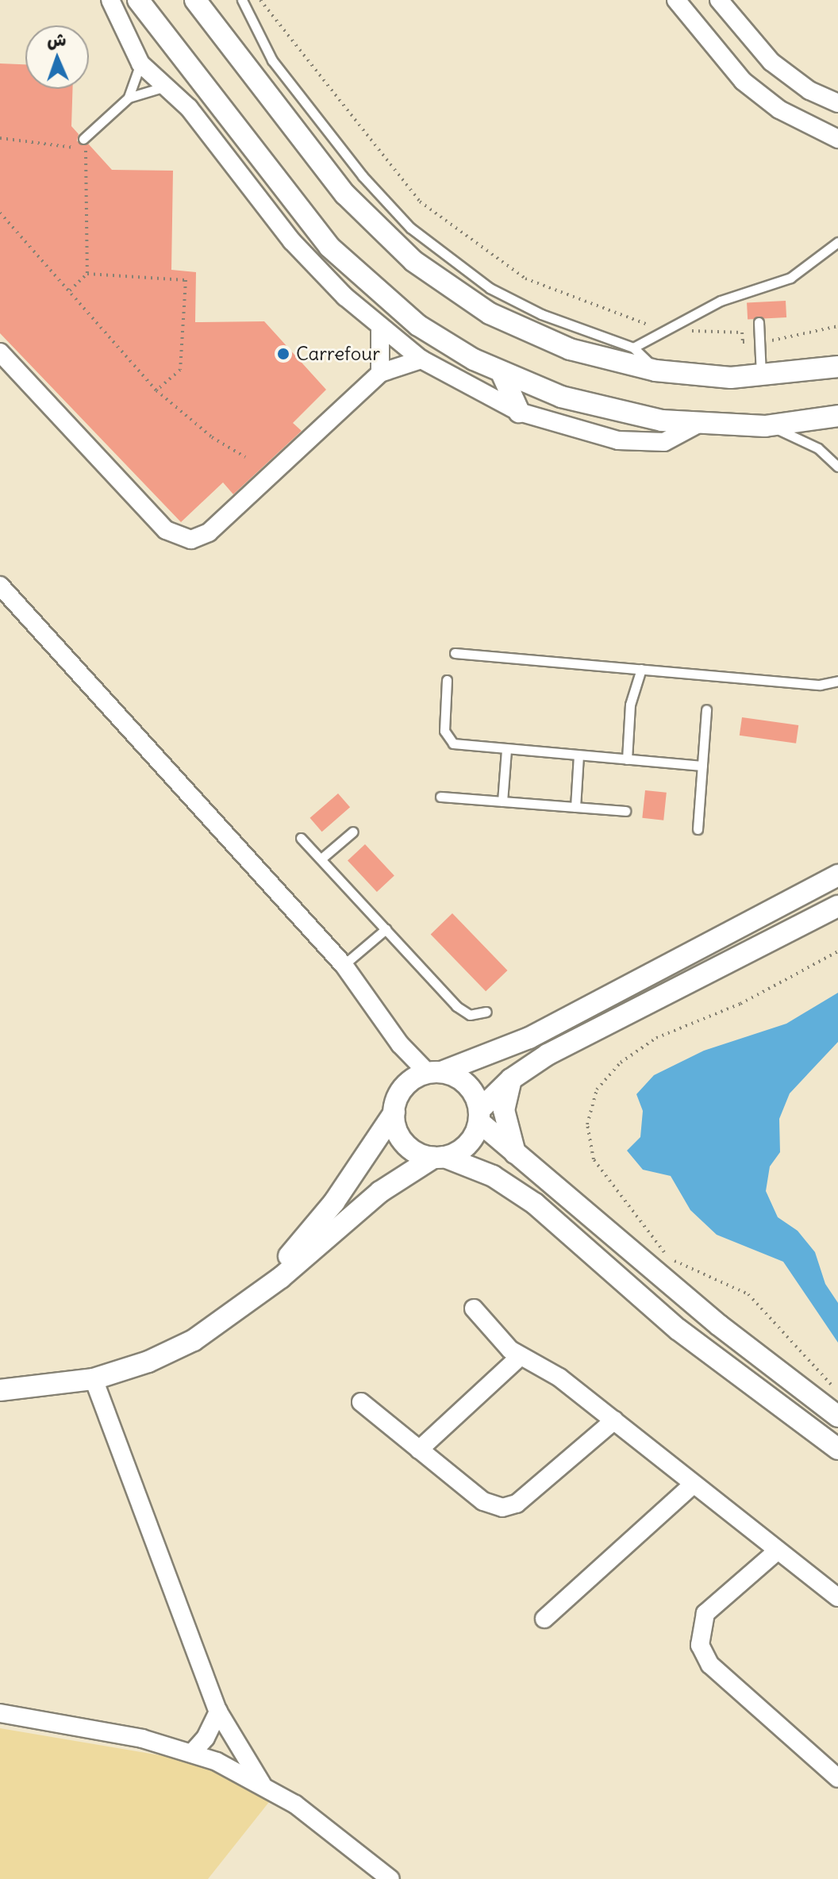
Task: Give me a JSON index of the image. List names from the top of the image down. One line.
{"places":["Carrefour"],"north":"top"}
